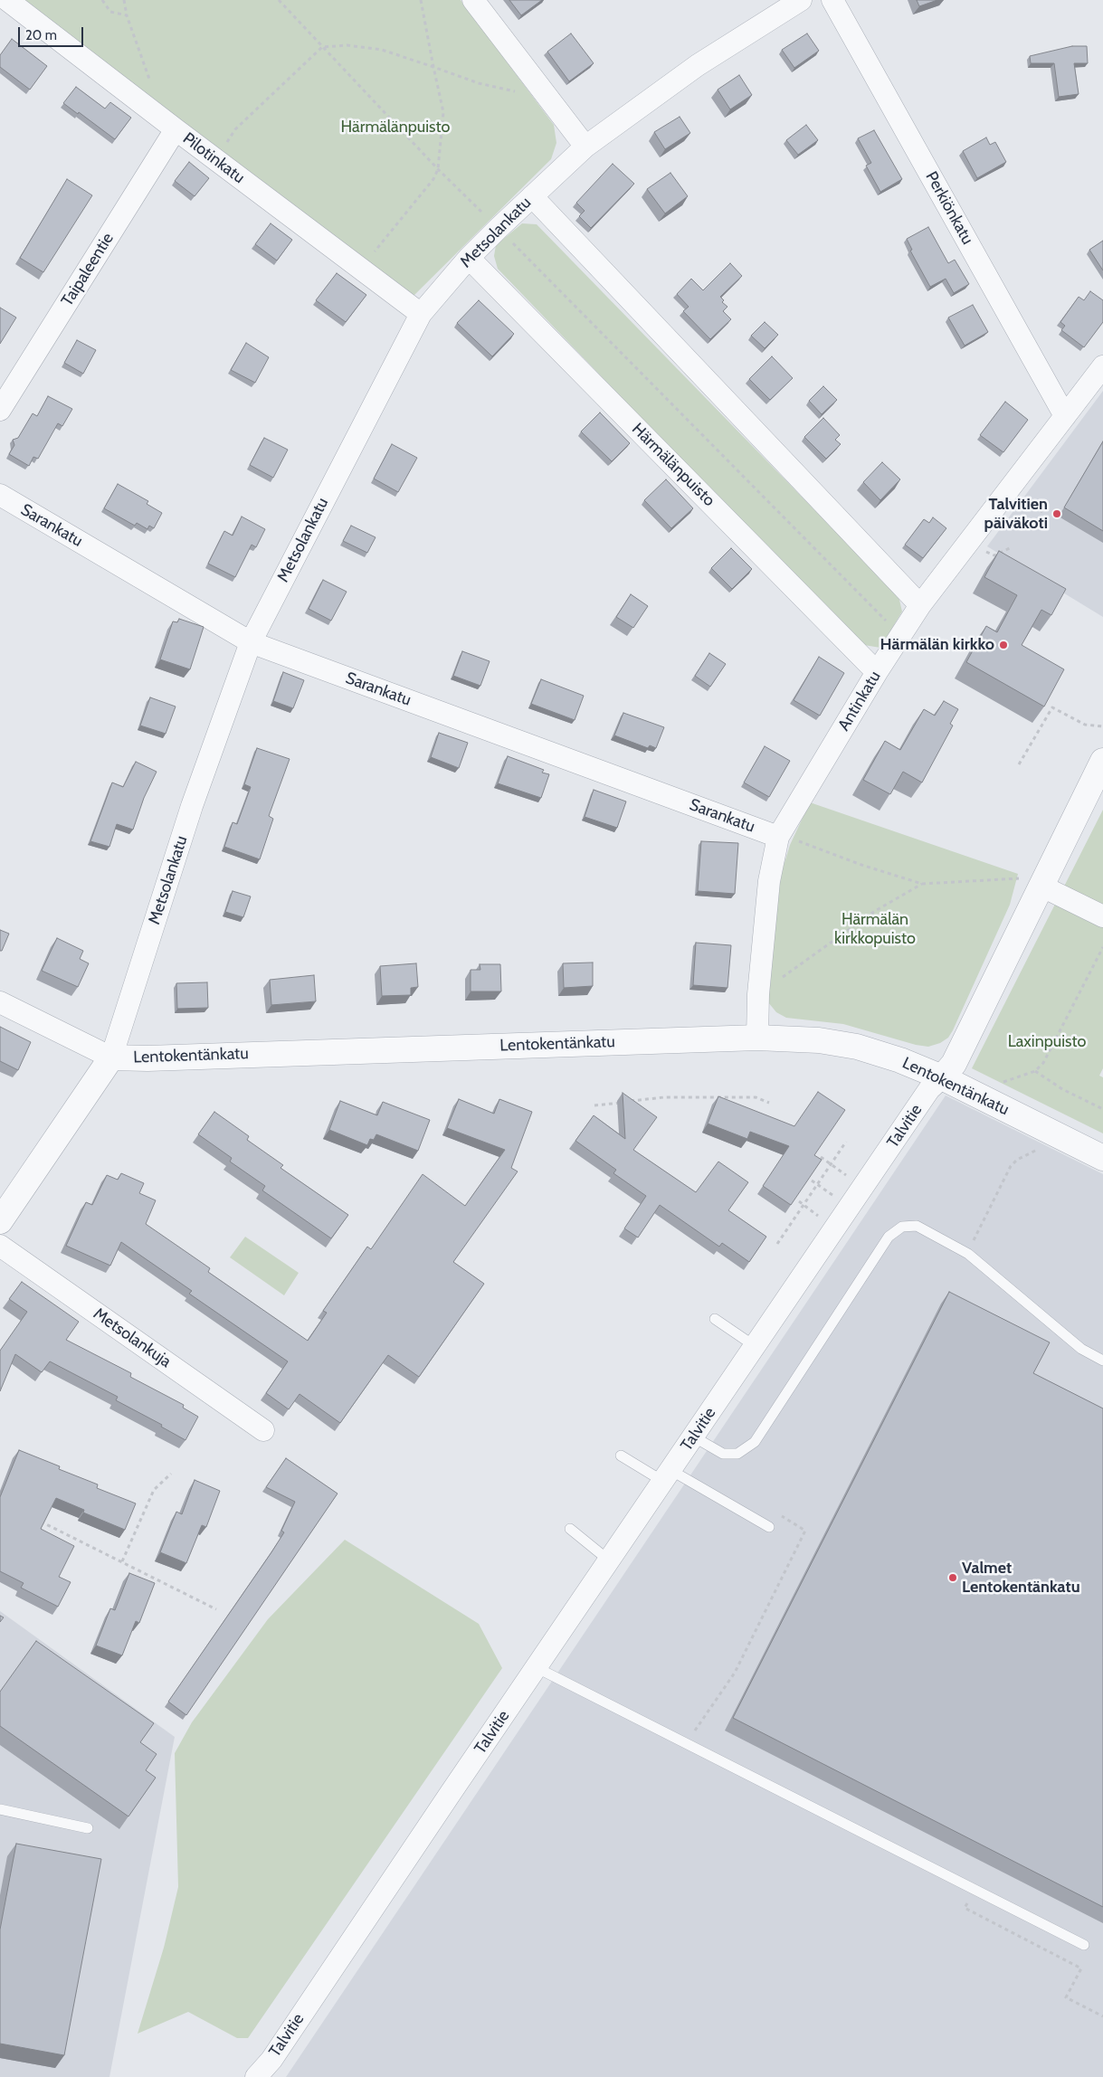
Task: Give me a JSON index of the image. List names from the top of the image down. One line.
{"streets":{"street":["Pilotinkatu","Perkiönkatu","Metsolankatu","Taipaleentie","Härmälänpuisto","Sarankatu","Antinkatu","Lentokentänkatu","Talvitie","Metsolankuja"]},"crossings":[["Pilotinkatu","Metsolankatu"],["Pilotinkatu","Taipaleentie"],["Perkiönkatu","Antinkatu"],["Metsolankatu","Härmälänpuisto"],["Metsolankatu","Sarankatu"],["Metsolankatu","Lentokentänkatu"],["Härmälänpuisto","Antinkatu"],["Sarankatu","Antinkatu"],["Antinkatu","Lentokentänkatu"],["Lentokentänkatu","Talvitie"]],"parks":["Härmälänpuisto","Härmälän kirkkopuisto","Laxinpuisto"],"places":["Talvitien päiväkoti","Härmälän kirkko","Valmet Lentokentänkatu"],"scale_bar":"20 m"}
